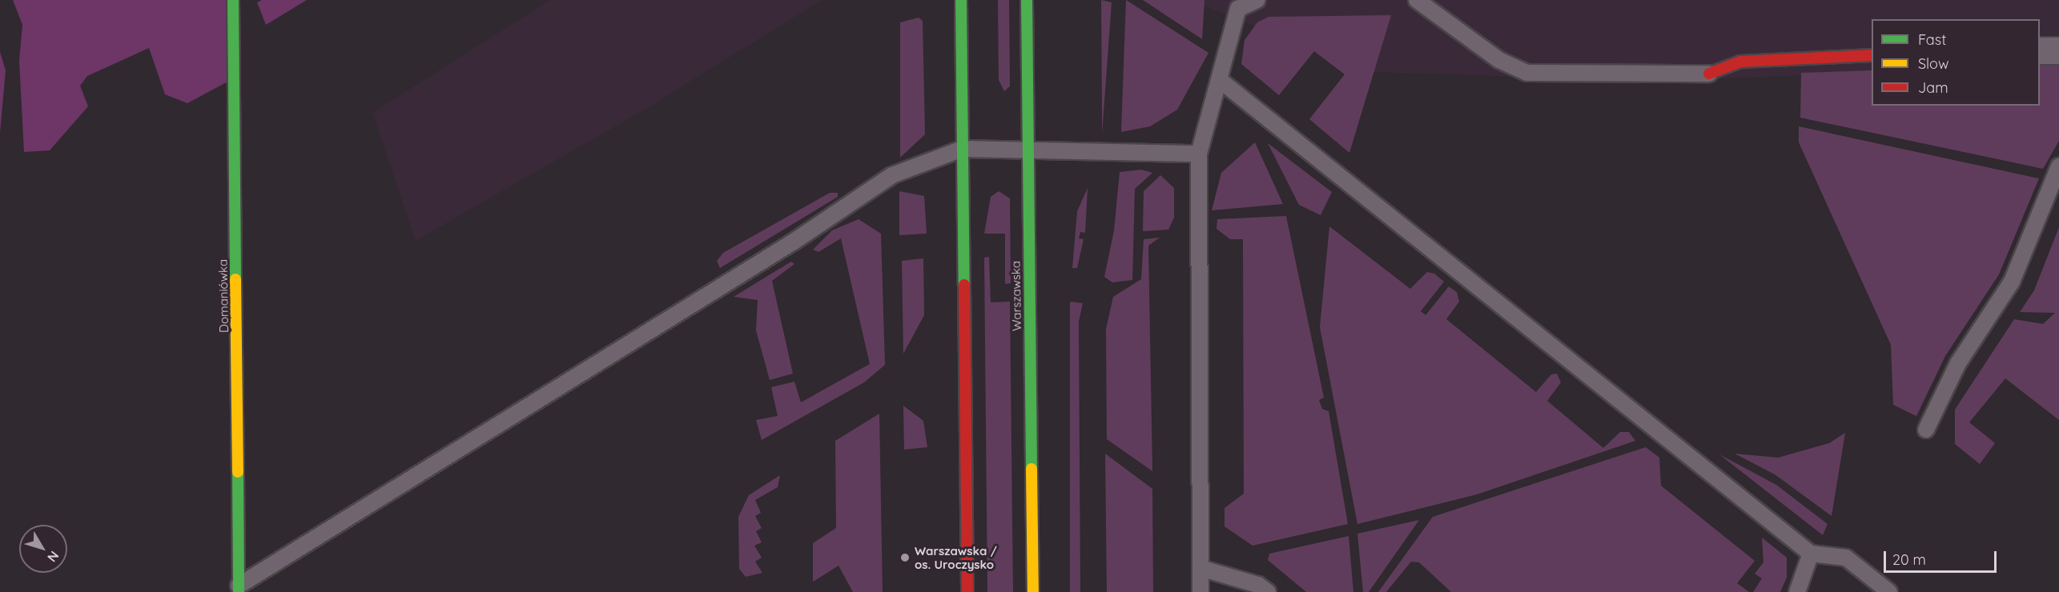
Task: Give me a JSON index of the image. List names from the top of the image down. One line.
{"streets":{"main road":["Domaniówka","Warszawska"]},"places":["Warszawska / os. Uroczysko"],"legend":["Fast","Slow","Jam"],"scale_bar":"20 m","north":"bottom right"}
